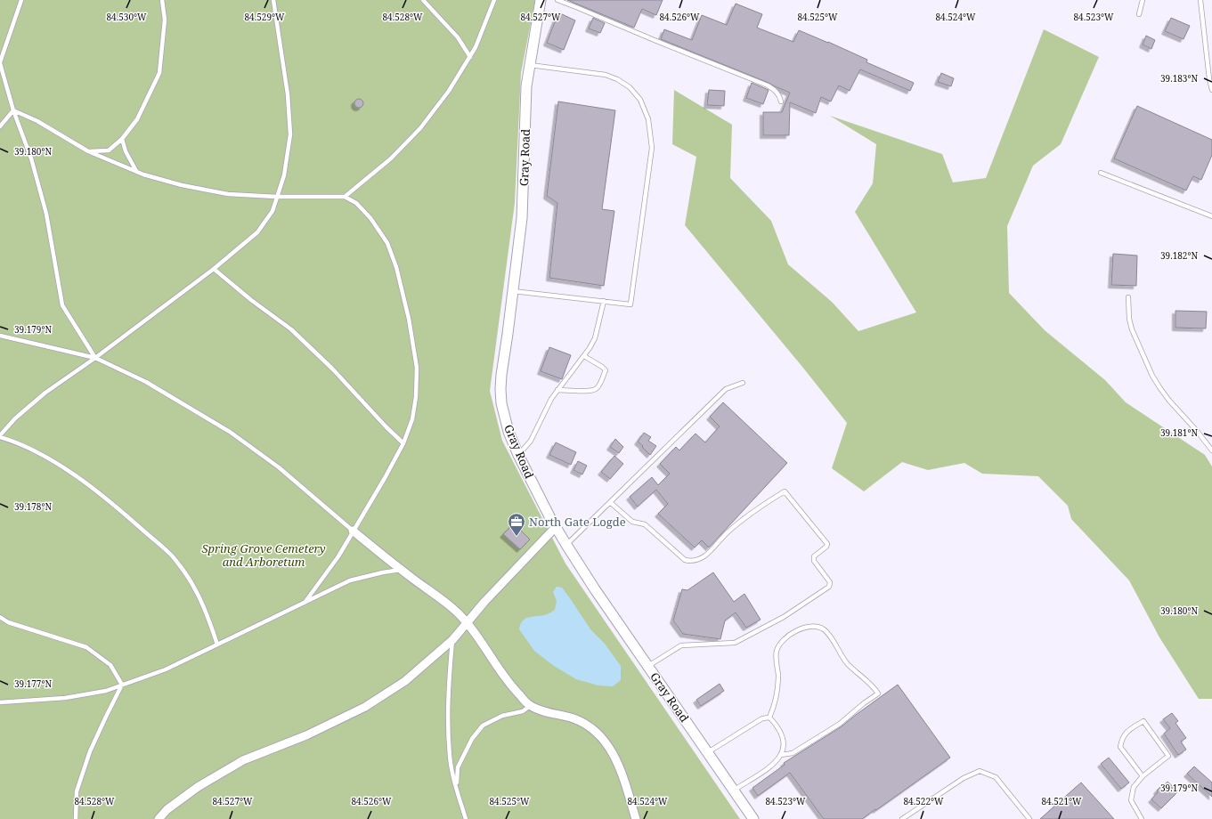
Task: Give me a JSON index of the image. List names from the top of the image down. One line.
{"streets":{"street":["Gray Road"]},"parks":["Spring Grove Cemetery and Arboretum"],"places":{"office":["North Gate Logde"]},"coordinates":["84.530°W","84.529°W","84.528°W","84.527°W","84.526°W","84.525°W","84.524°W","84.523°W","39.183°N","39.180°N","39.182°N","39.179°N","39.181°N","39.178°N","39.177°N","84.522°W","84.521°W"]}
